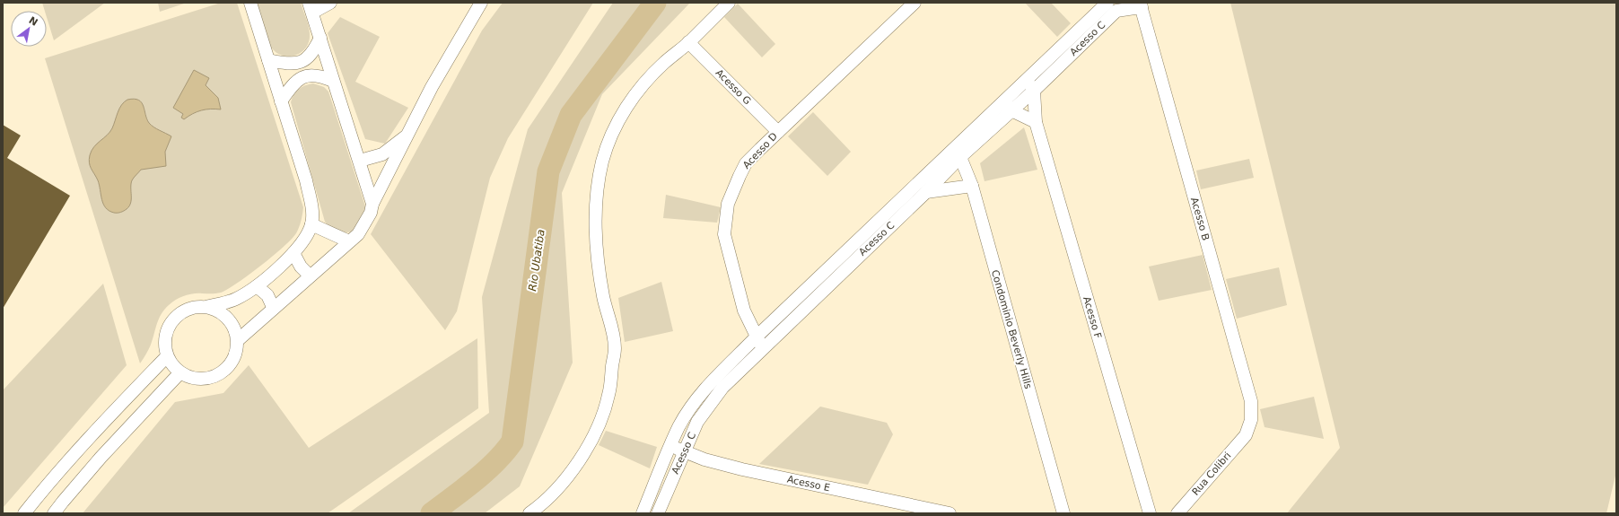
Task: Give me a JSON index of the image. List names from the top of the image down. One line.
{"streets":{"street":["Acesso C","Acesso G","Acesso D","Acesso B","Acesso F","Condominio Beverly Hills","Rua Colibri","Acesso E"]},"crossings":[["Acesso C","Acesso D"],["Acesso C","Acesso F"],["Acesso C","Condominio Beverly Hills"],["Acesso C","Acesso E"],["Acesso G","Acesso D"],["Acesso B","Rua Colibri"]],"water":["Rio Ubatiba"],"north":"top right"}
